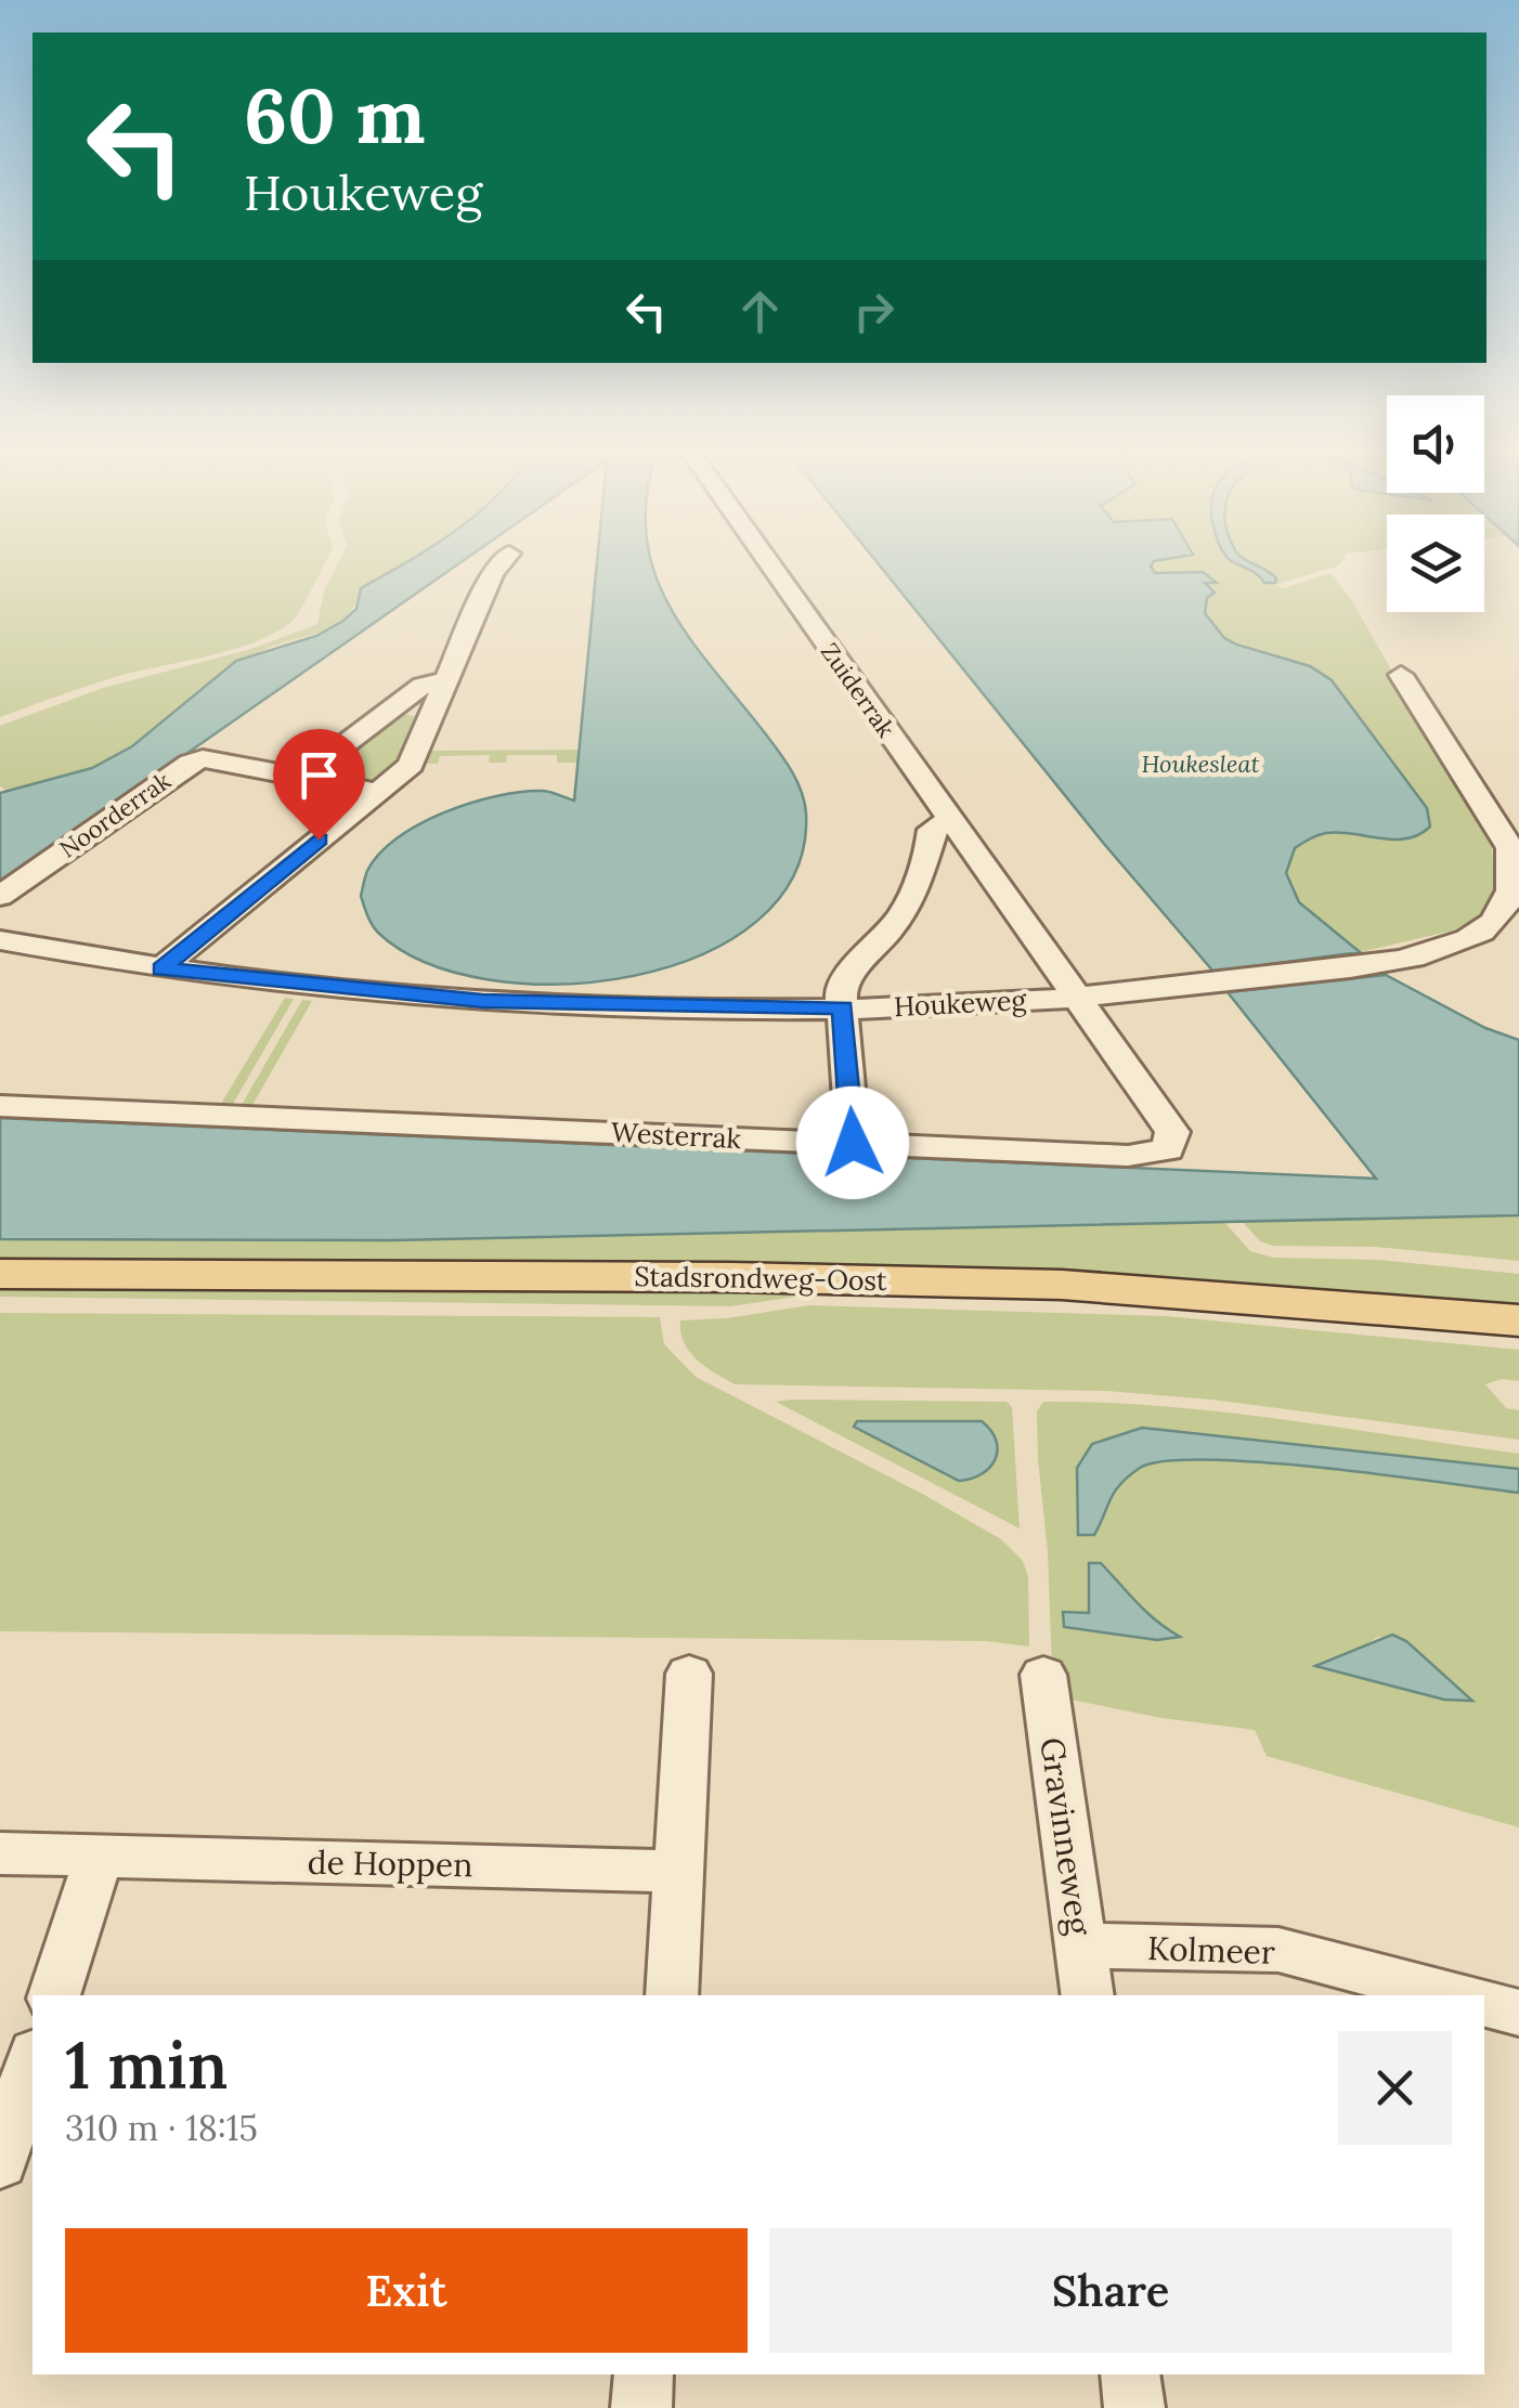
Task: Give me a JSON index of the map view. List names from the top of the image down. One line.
{"streets":{"main road":["Stadsrondweg-Oost"],"street":["Zuiderrak","Noorderrak","Houkeweg","Westerrak","Gravinneweg","de Hoppen","Kolmeer"]},"crossings":[["Zuiderrak","Houkeweg"],["Zuiderrak","Westerrak"],["Houkeweg","Westerrak"],["Gravinneweg","Kolmeer"]],"water":["Houkesleat"],"page":{"turn":["60 m","Houkeweg"],"heading":["1 min","310 m · 18:15"],"buttons":["Exit","Share"]}}
